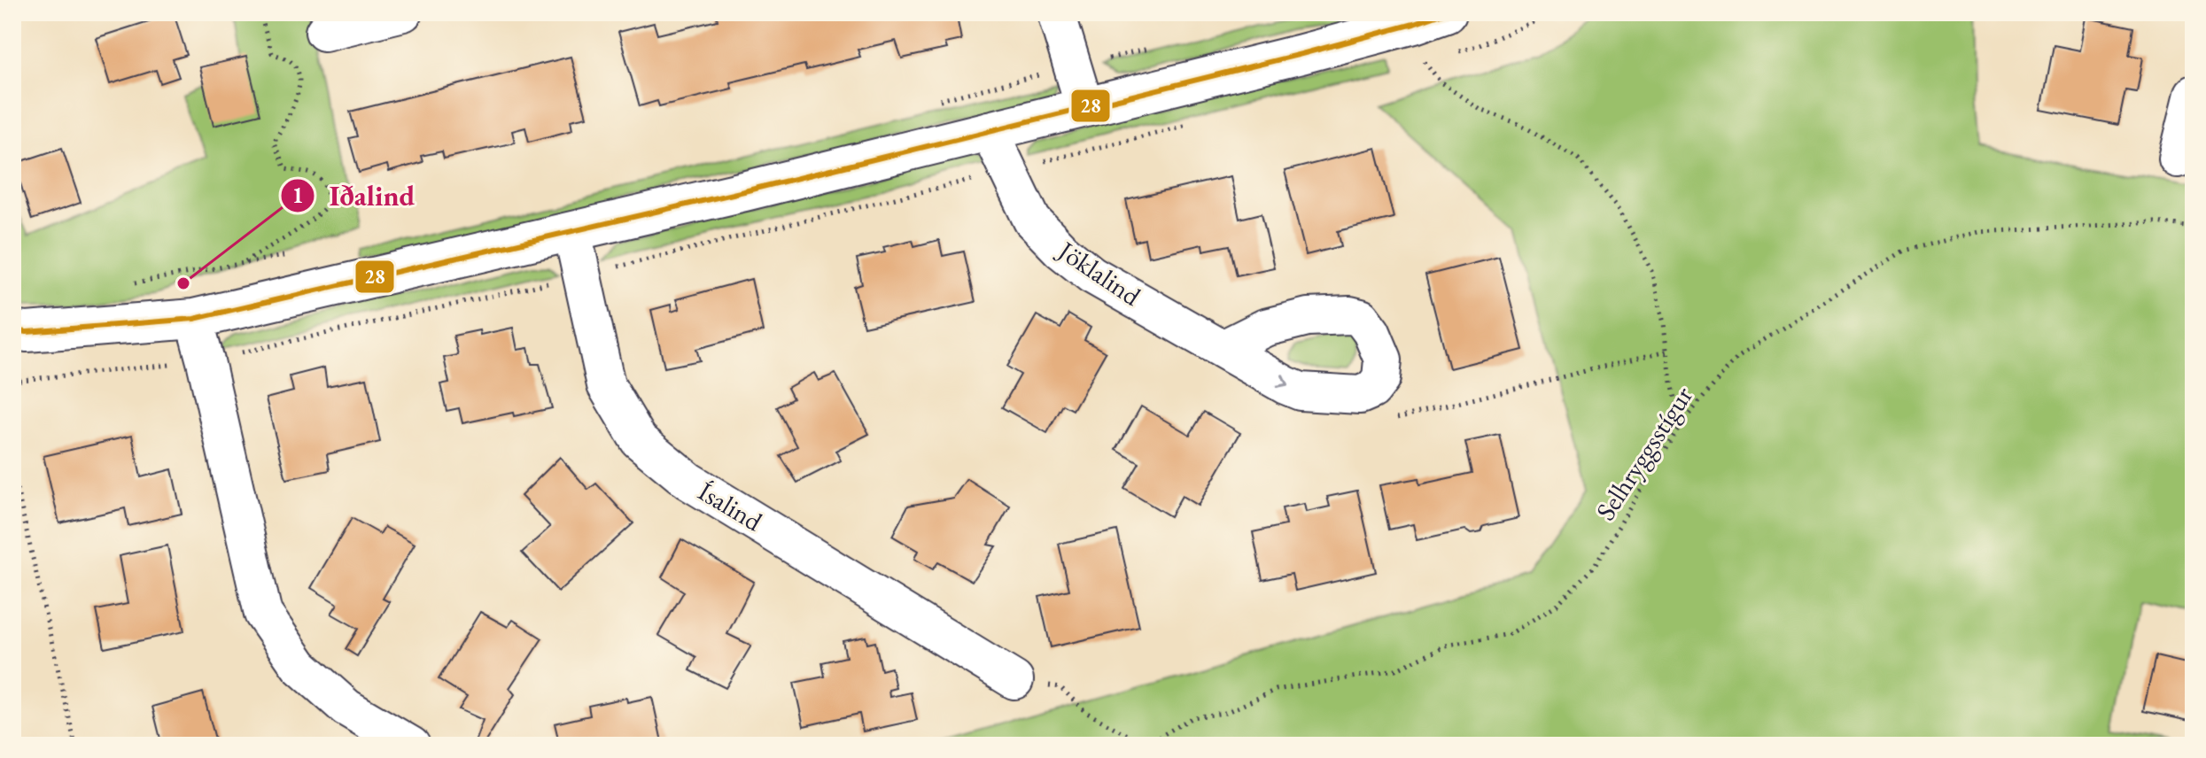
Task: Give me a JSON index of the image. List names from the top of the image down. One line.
{"streets":{"street":["Jöklalind","Ísalind"],"path":["Selhryggsstígur"]},"places":["Iðalind"],"lines":["transit line 28"]}
